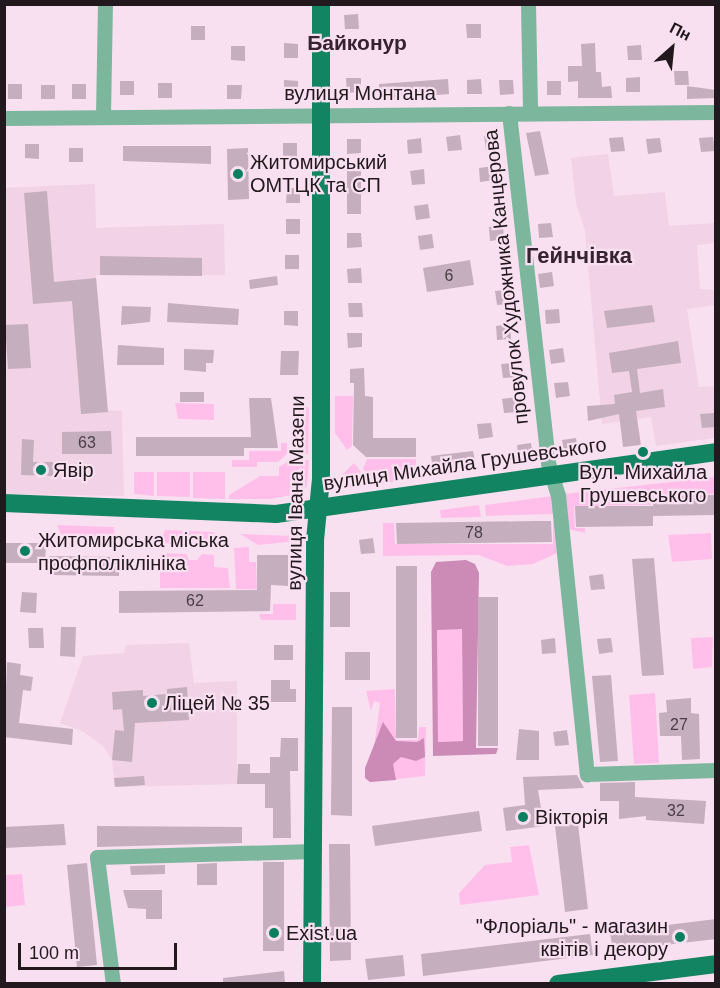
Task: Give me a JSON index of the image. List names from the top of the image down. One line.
{"streets":{"main road":["вулиця Михайла Грушевського","вулиця Івана Мазепи"],"street":["вулиця Монтана","провулок Художника Канцерова"]},"crossings":[["вулиця Монтана","провулок Художника Канцерова"],["вулиця Монтана","вулиця Івана Мазепи"],["провулок Художника Канцерова","вулиця Михайла Грушевського"],["вулиця Михайла Грушевського","вулиця Івана Мазепи"]],"districts":["Байконур","Гейнчівка"],"places":["Житомирський ОМТЦК та СП","Вул. Михайла Грушевського","Явір","Житомирська міська профполіклініка","Ліцей № 35","Вікторія","Exist.ua","\"Флоріаль\" - магазин квітів і декору"],"house_numbers":["6","63","78","62","27","32"],"scale_bar":"100 m","north":"top right"}
